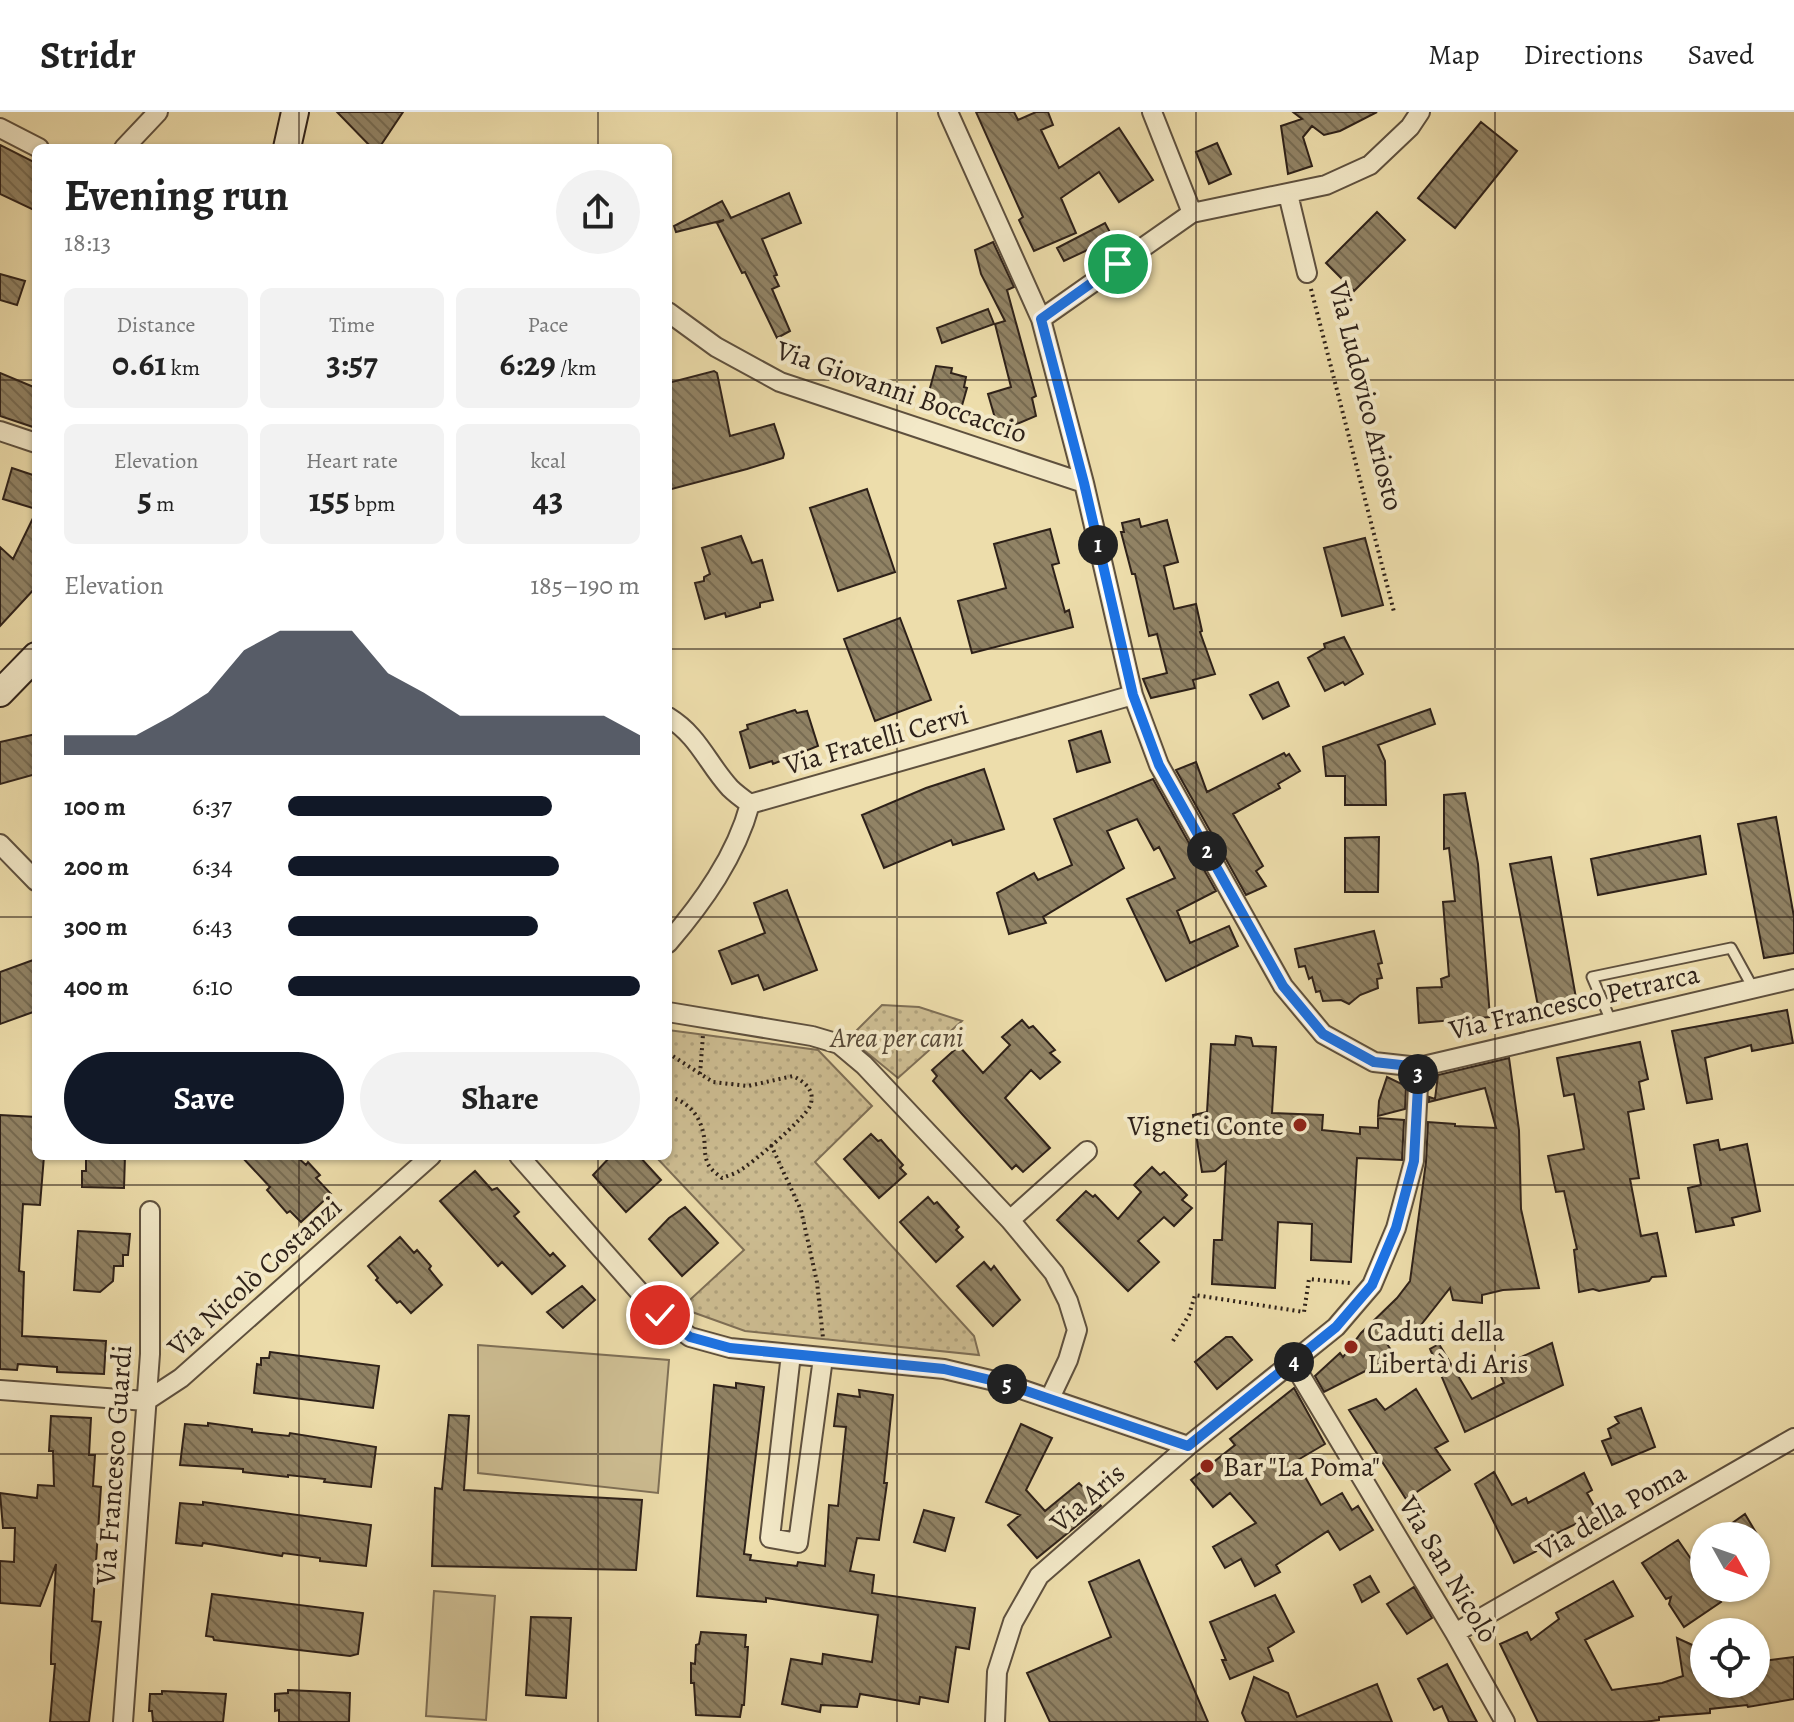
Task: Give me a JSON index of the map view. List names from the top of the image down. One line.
{"streets":{"street":["Via Giovanni Boccaccio","Via Ludovico Ariosto","Via Fratelli Cervi","Via Francesco Petrarca","Via Nicolò Costanzi","Via Francesco Guardi","Via Aris","Via della Poma","Via San Nicolò"]},"crossings":[["Via Giovanni Boccaccio","Via Francesco Petrarca"],["Via Fratelli Cervi","Via Francesco Petrarca"],["Via Francesco Petrarca","Via Aris"],["Via Nicolò Costanzi","Via Francesco Guardi"],["Via Aris","Via San Nicolò"],["Via della Poma","Via San Nicolò"]],"parks":["Area per cani"],"places":["Vigneti Conte","Caduti della Libertà di Aris","Bar \"La Poma\""],"north":"bottom right","page":{"header":"Stridr","nav":["Map","Directions","Saved"],"heading":["Evening run","18:13"],"stats":[["Distance","0.61 km"],["Time","3:57"],["Pace","6:29 /km"],["Elevation","5 m"],["Heart rate","155 bpm"],["kcal","43"]],"pins":["1","2","3","4","5"],"chart":["Elevation","185–190 m"],"list":[{"name":"100 m","note":"6:37"},{"name":"200 m","note":"6:34"},{"name":"300 m","note":"6:43"},{"name":"400 m","note":"6:10"}],"buttons":["Save","Share"]}}
